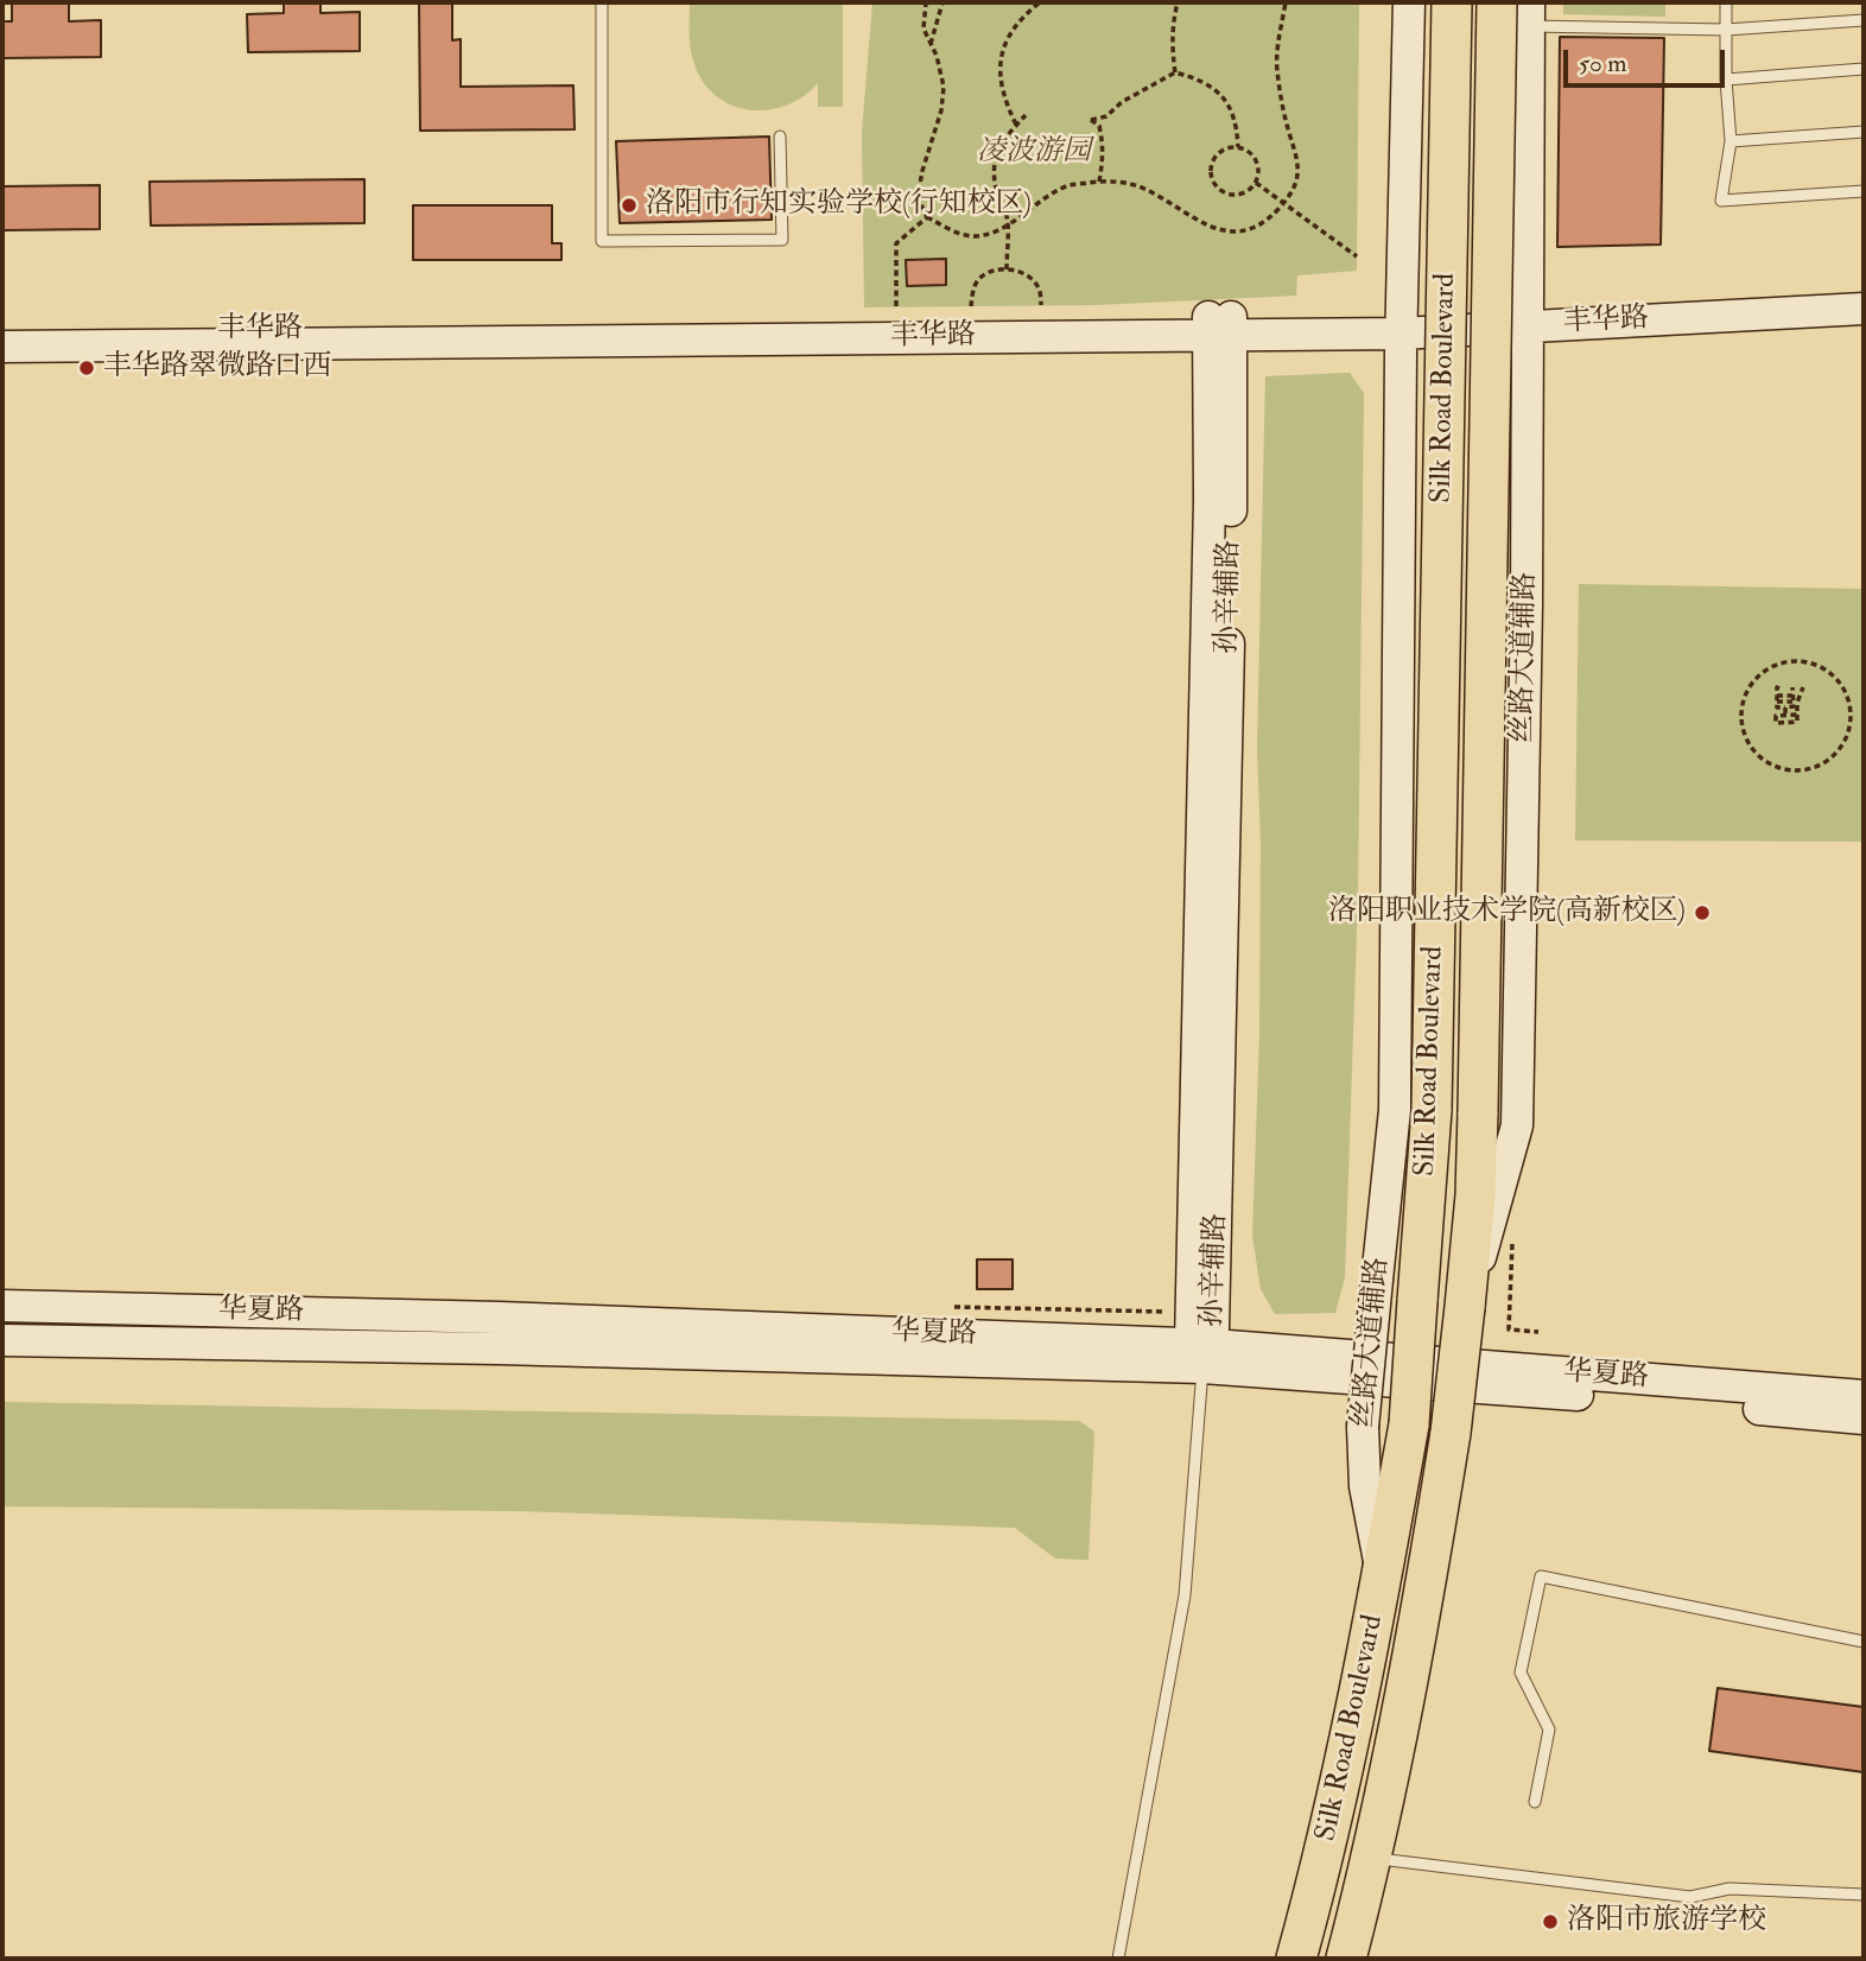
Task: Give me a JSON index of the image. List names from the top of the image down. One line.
{"streets":{"highway":["Silk Road Boulevard"],"street":["丰华路","孙辛辅路","丝路大道辅路","华夏路"]},"crossings":[["丰华路","孙辛辅路"],["丰华路","丝路大道辅路"],["Silk Road Boulevard","丝路大道辅路"],["孙辛辅路","华夏路"]],"parks":["凌波游园"],"places":["洛阳市行知实验学校(行知校区)","丰华路翠微路口西","洛阳职业技术学院(高新校区)","洛阳市旅游学校"],"scale_bar":"50 m"}
